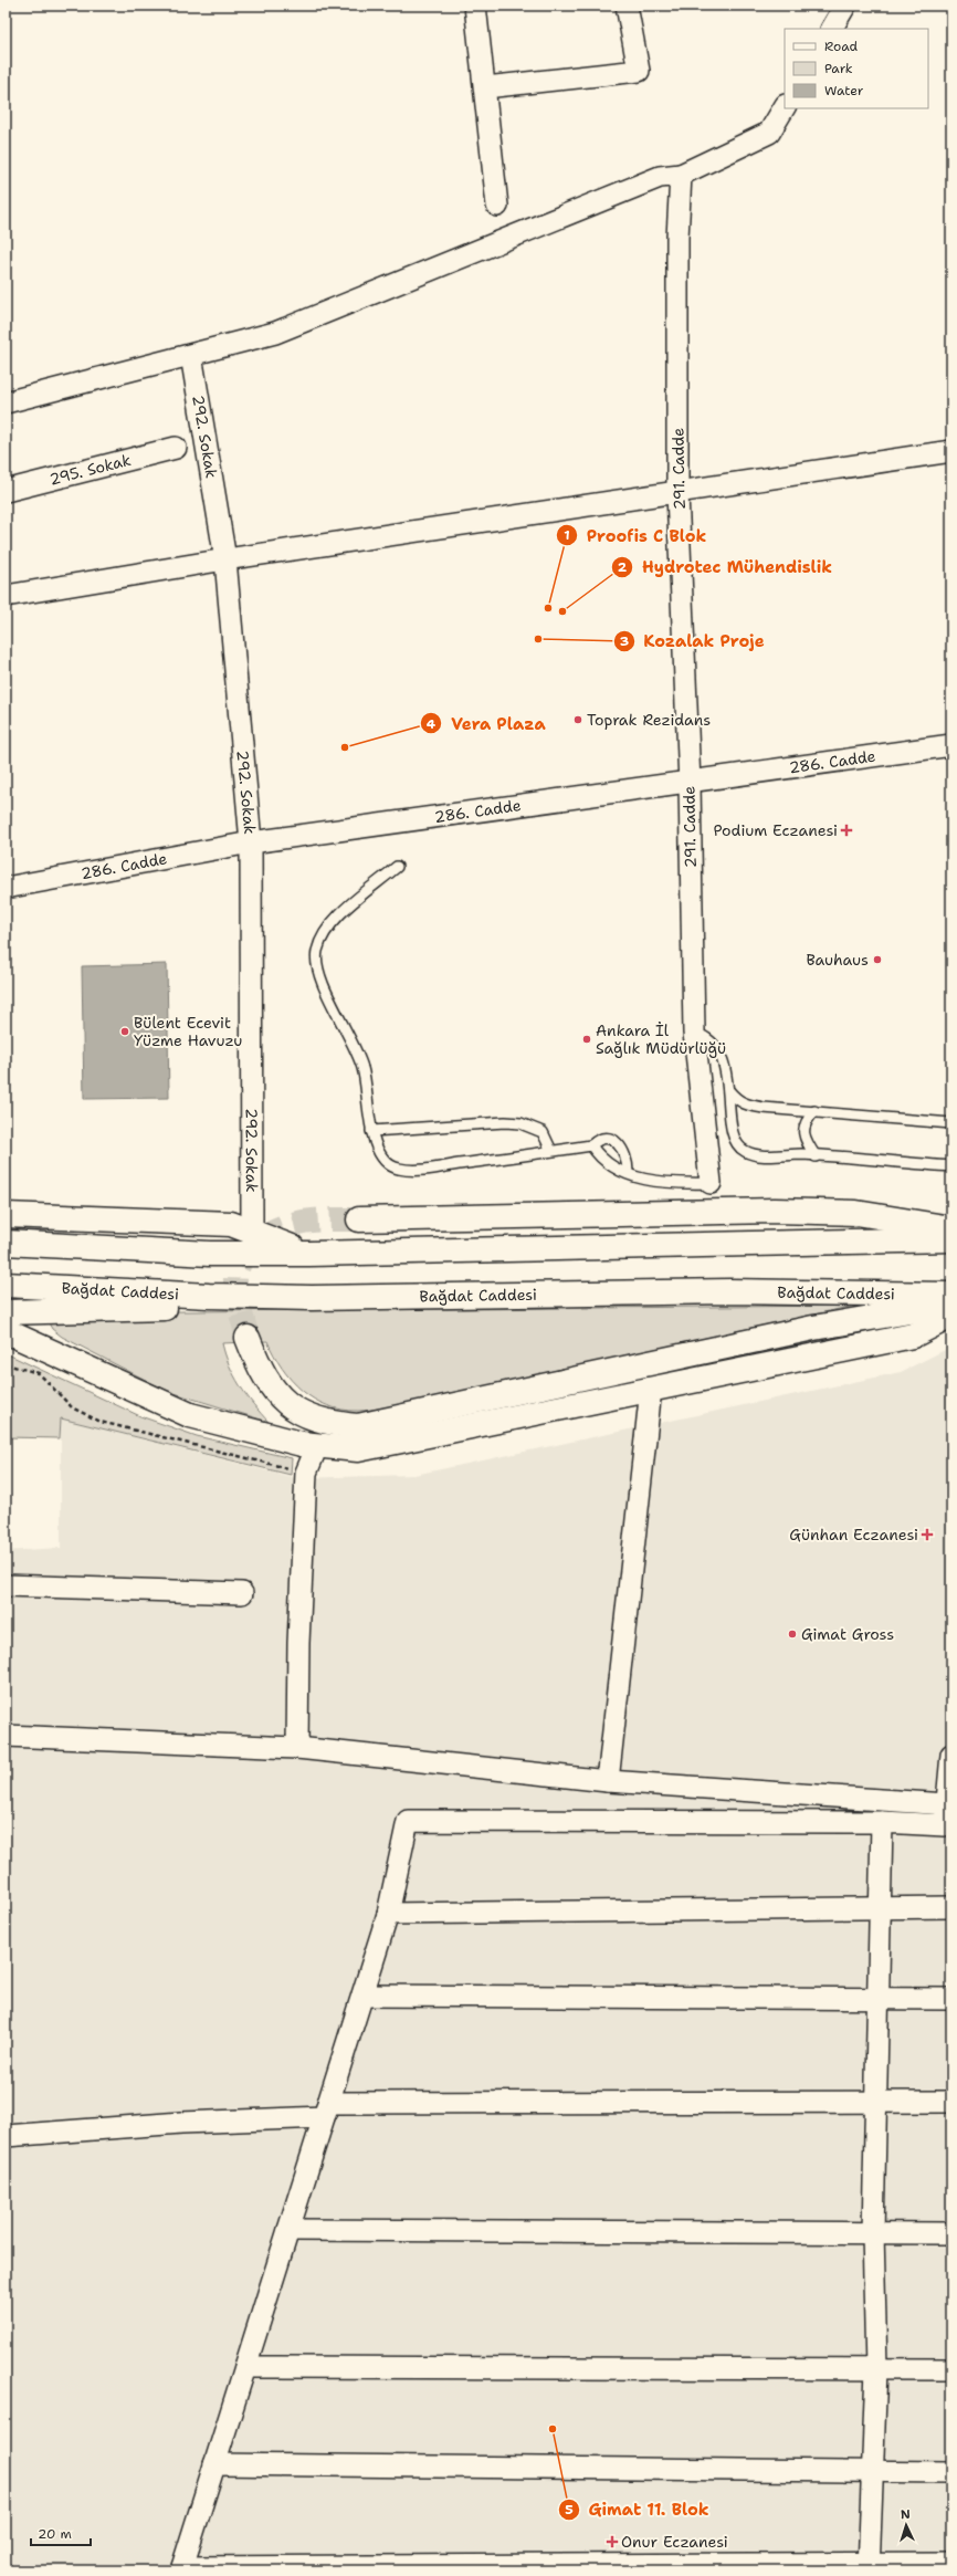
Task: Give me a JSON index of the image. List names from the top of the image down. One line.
{"streets":{"main road":["Bağdat Caddesi"],"street":["292. Sokak","291. Cadde","295. Sokak","286. Cadde"]},"crossings":[["292. Sokak","286. Cadde"],["291. Cadde","286. Cadde"]],"places":{"other":["Proofis C Blok","Hydrotec Mühendislik","Kozalak Proje","Toprak Rezidans","Vera Plaza","Bauhaus","Bülent Ecevit Yüzme Havuzu","Ankara İl Sağlık Müdürlüğü","Gimat Gross","Gimat 11. Blok"],"health":["Podium Eczanesi","Günhan Eczanesi","Onur Eczanesi"]},"legend":["Road","Park","Water"],"scale_bar":"20 m","north":"top"}
